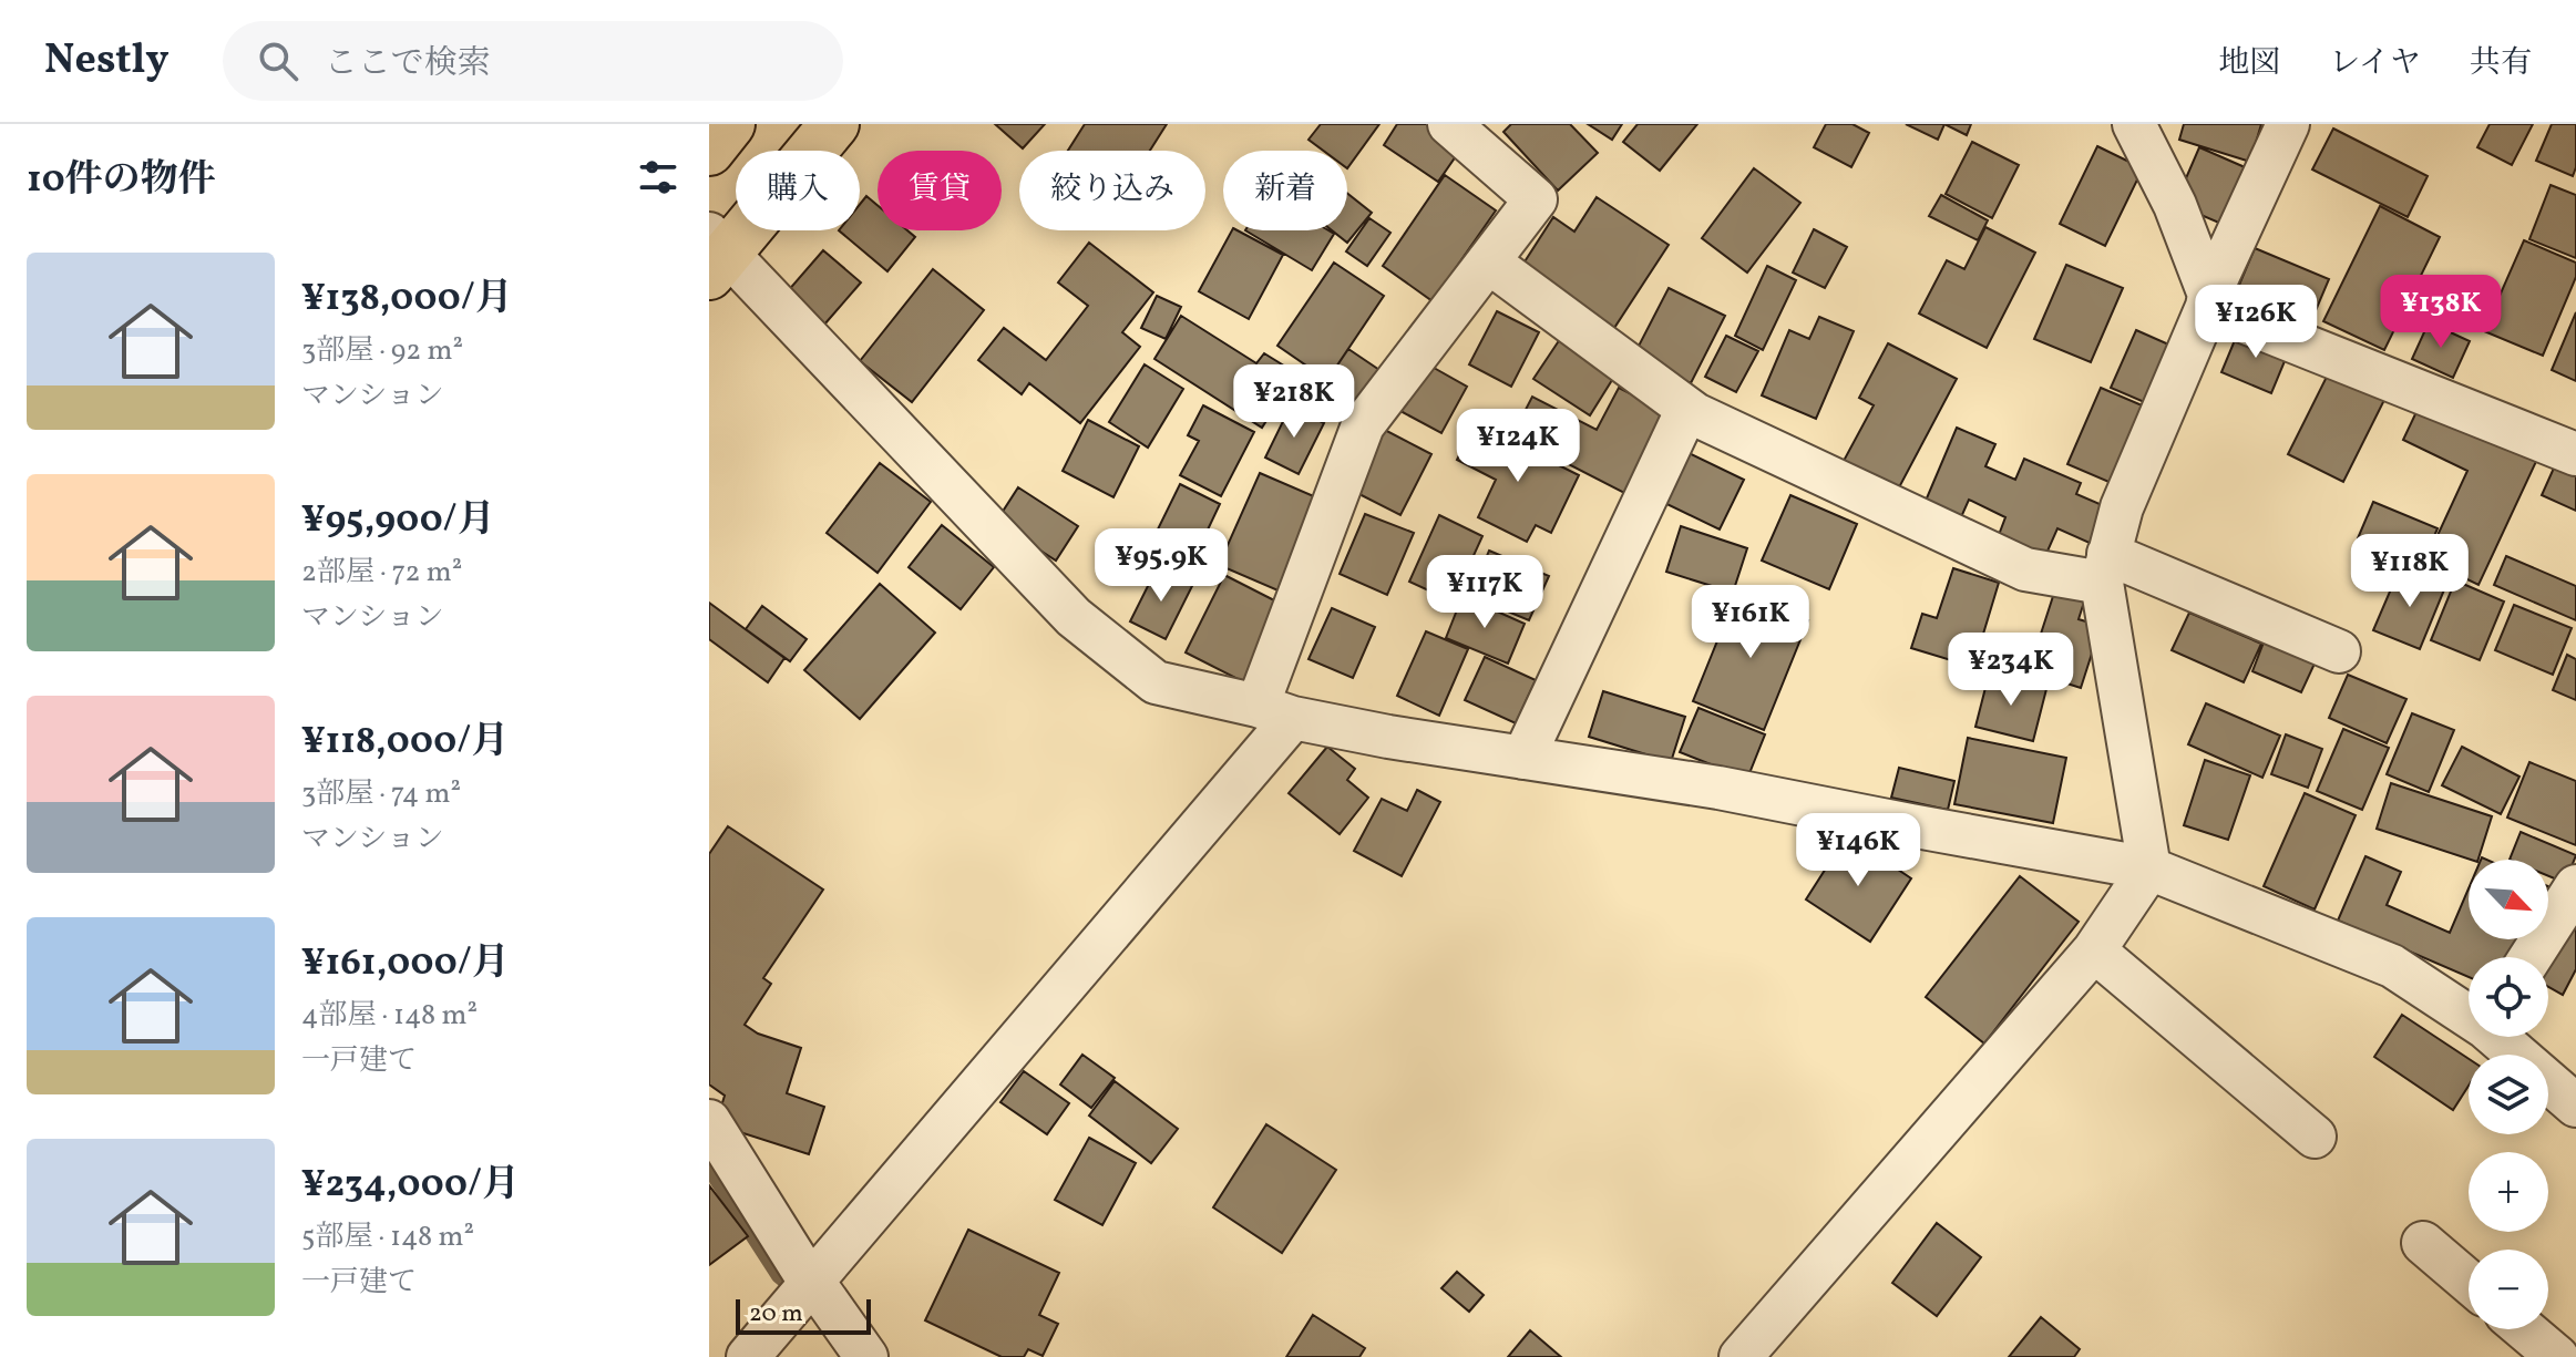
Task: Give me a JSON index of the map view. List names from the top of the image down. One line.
{"scale_bar":"20 m","north":"bottom right","page":{"header":"Nestly","search":"ここで検索","nav":["地図","レイヤ","共有"],"heading":"10件の物件","chip":["購入","賃貸","絞り込み","新着"],"list":[{"name":"¥138,000/月","note":"3部屋 · 92 m² · マンション"},{"name":"¥95,900/月","note":"2部屋 · 72 m² · マンション"},{"name":"¥118,000/月","note":"3部屋 · 74 m² · マンション"},{"name":"¥161,000/月","note":"4部屋 · 148 m² · 一戸建て"},{"name":"¥234,000/月","note":"5部屋 · 148 m² · 一戸建て"}],"price":["¥138K","¥126K","¥218K","¥124K","¥95.9K","¥118K","¥117K","¥161K","¥234K","¥146K"],"map_buttons":["+","−"],"scale":"20 m"}}
